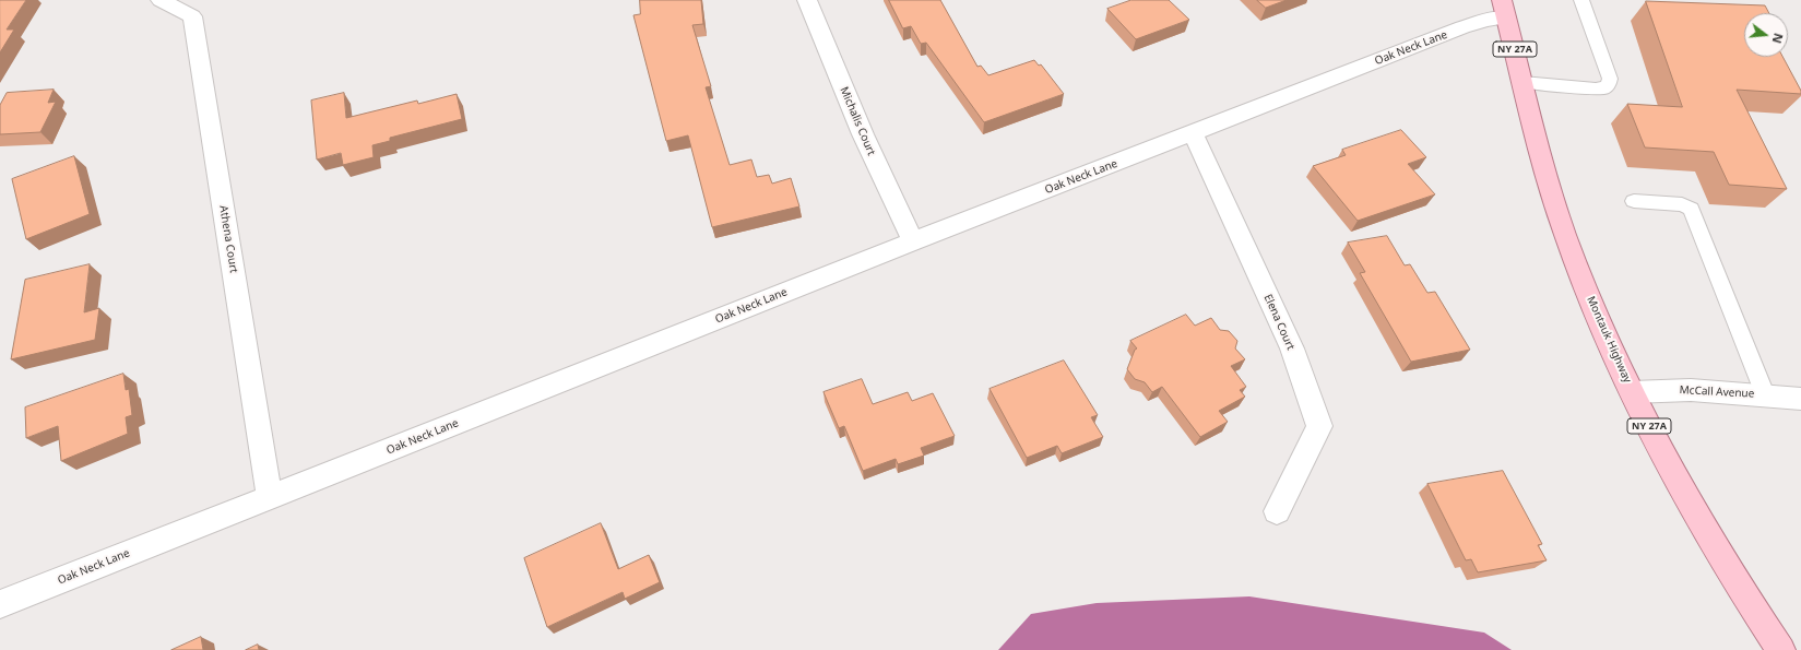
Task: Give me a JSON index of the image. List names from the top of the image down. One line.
{"streets":{"main road":["NY 27A","Montauk Highway"],"street":["Oak Neck Lane","Michalis Court","Athena Court","Elena Court","McCall Avenue"]},"crossings":[["Oak Neck Lane","Michalis Court"],["Oak Neck Lane","Athena Court"],["Oak Neck Lane","Elena Court"],["Oak Neck Lane","Montauk Highway"],["Montauk Highway","McCall Avenue"]],"north":"right"}
